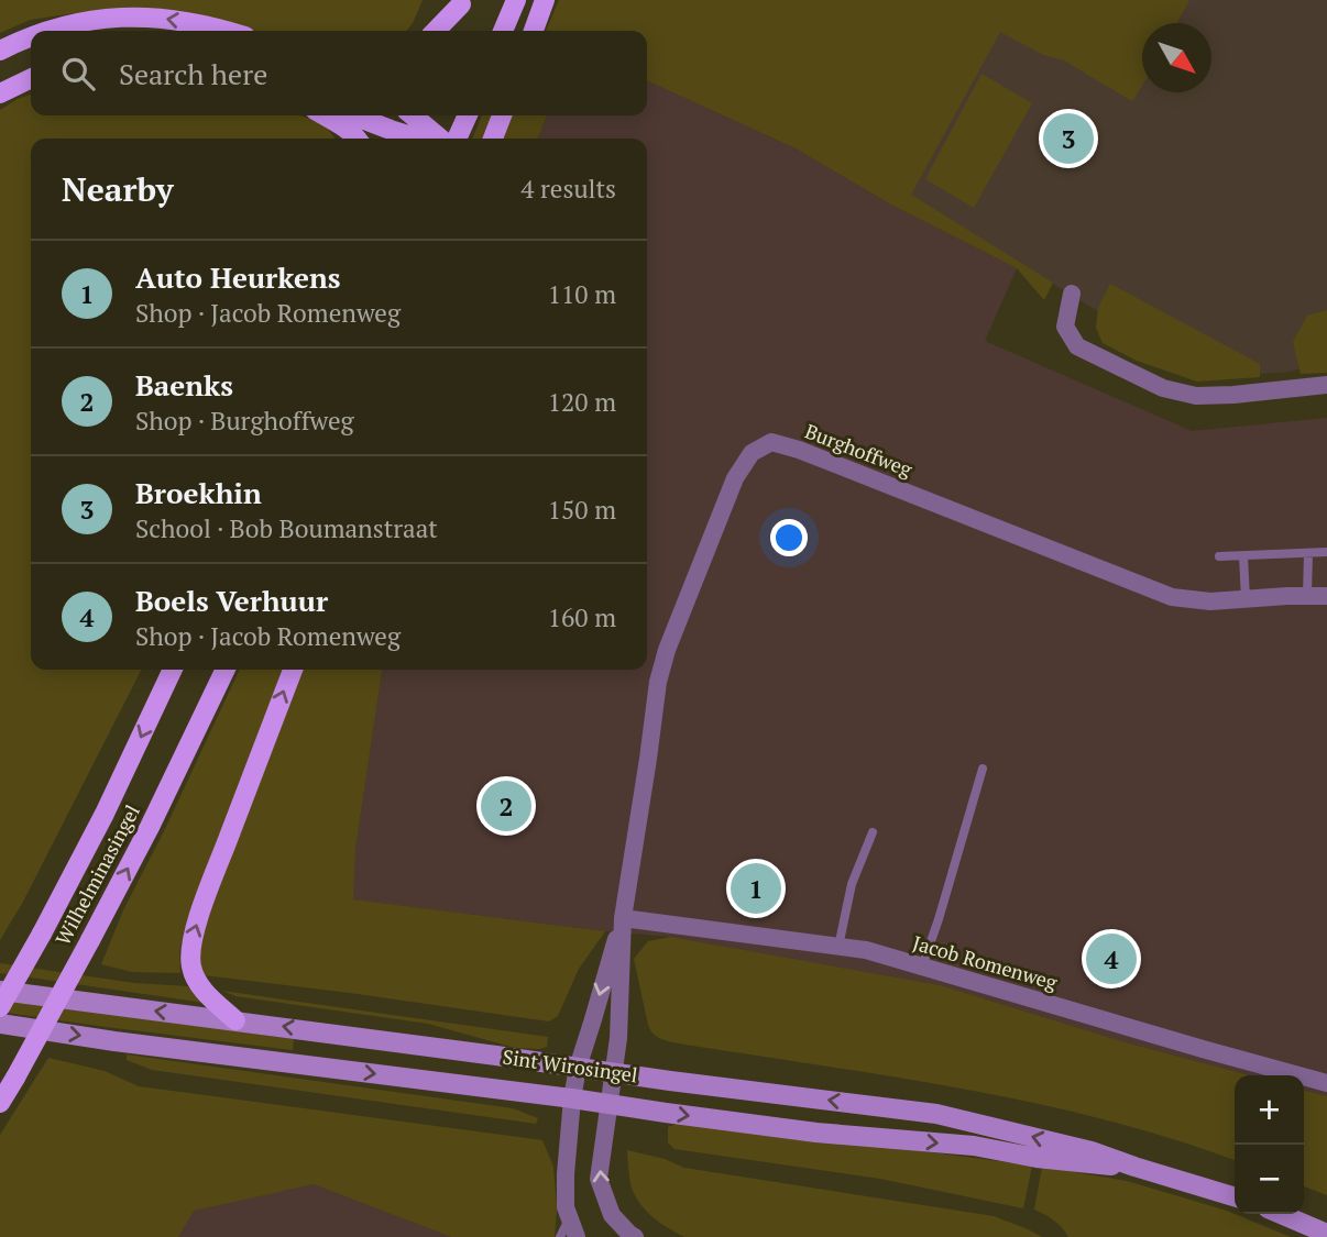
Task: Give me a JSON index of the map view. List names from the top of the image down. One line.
{"streets":{"main road":["Wilhelminasingel","Sint Wirosingel"],"street":["Burghoffweg","Jacob Romenweg"]},"crossings":[["Burghoffweg","Jacob Romenweg"],["Burghoffweg","Sint Wirosingel"]],"north":"bottom right","page":{"search":"Search here","pins":["3","2","1","4"],"heading":["Nearby","4 results"],"list":[{"mark":"1","name":"Auto Heurkens","note":"Shop · Jacob Romenweg","value":"110 m"},{"mark":"2","name":"Baenks","note":"Shop · Burghoffweg","value":"120 m"},{"mark":"3","name":"Broekhin","note":"School · Bob Boumanstraat","value":"150 m"},{"mark":"4","name":"Boels Verhuur","note":"Shop · Jacob Romenweg","value":"160 m"}],"map_buttons":["+","−"]}}
